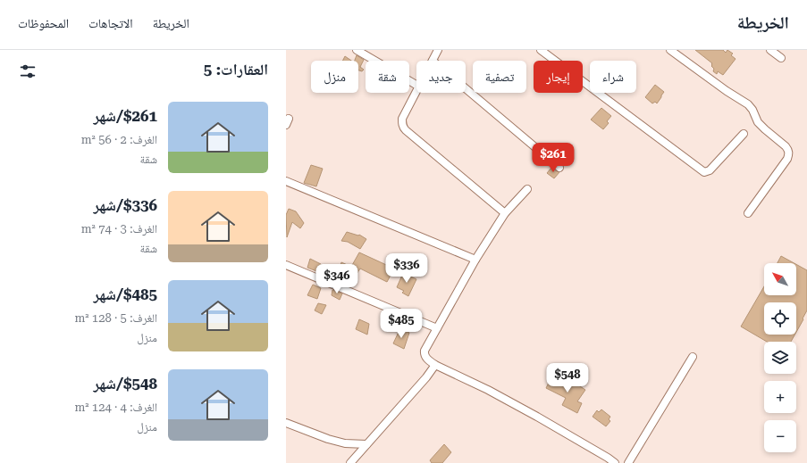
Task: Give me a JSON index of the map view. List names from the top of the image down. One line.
{"north":"top left","page":{"header":"الخريطة","nav":["الخريطة","الاتجاهات","المحفوظات"],"heading":"العقارات: 5","chip":["شراء","إيجار","تصفية","جديد","شقة","منزل"],"list":[{"name":"$261/شهر","note":"الغرف: 2 · 56 m² · شقة"},{"name":"$336/شهر","note":"الغرف: 3 · 74 m² · شقة"},{"name":"$485/شهر","note":"الغرف: 5 · 128 m² · منزل"},{"name":"$548/شهر","note":"الغرف: 4 · 124 m² · منزل"}],"price":["$261","$336","$346","$485","$548"],"map_buttons":["+","−"]}}
